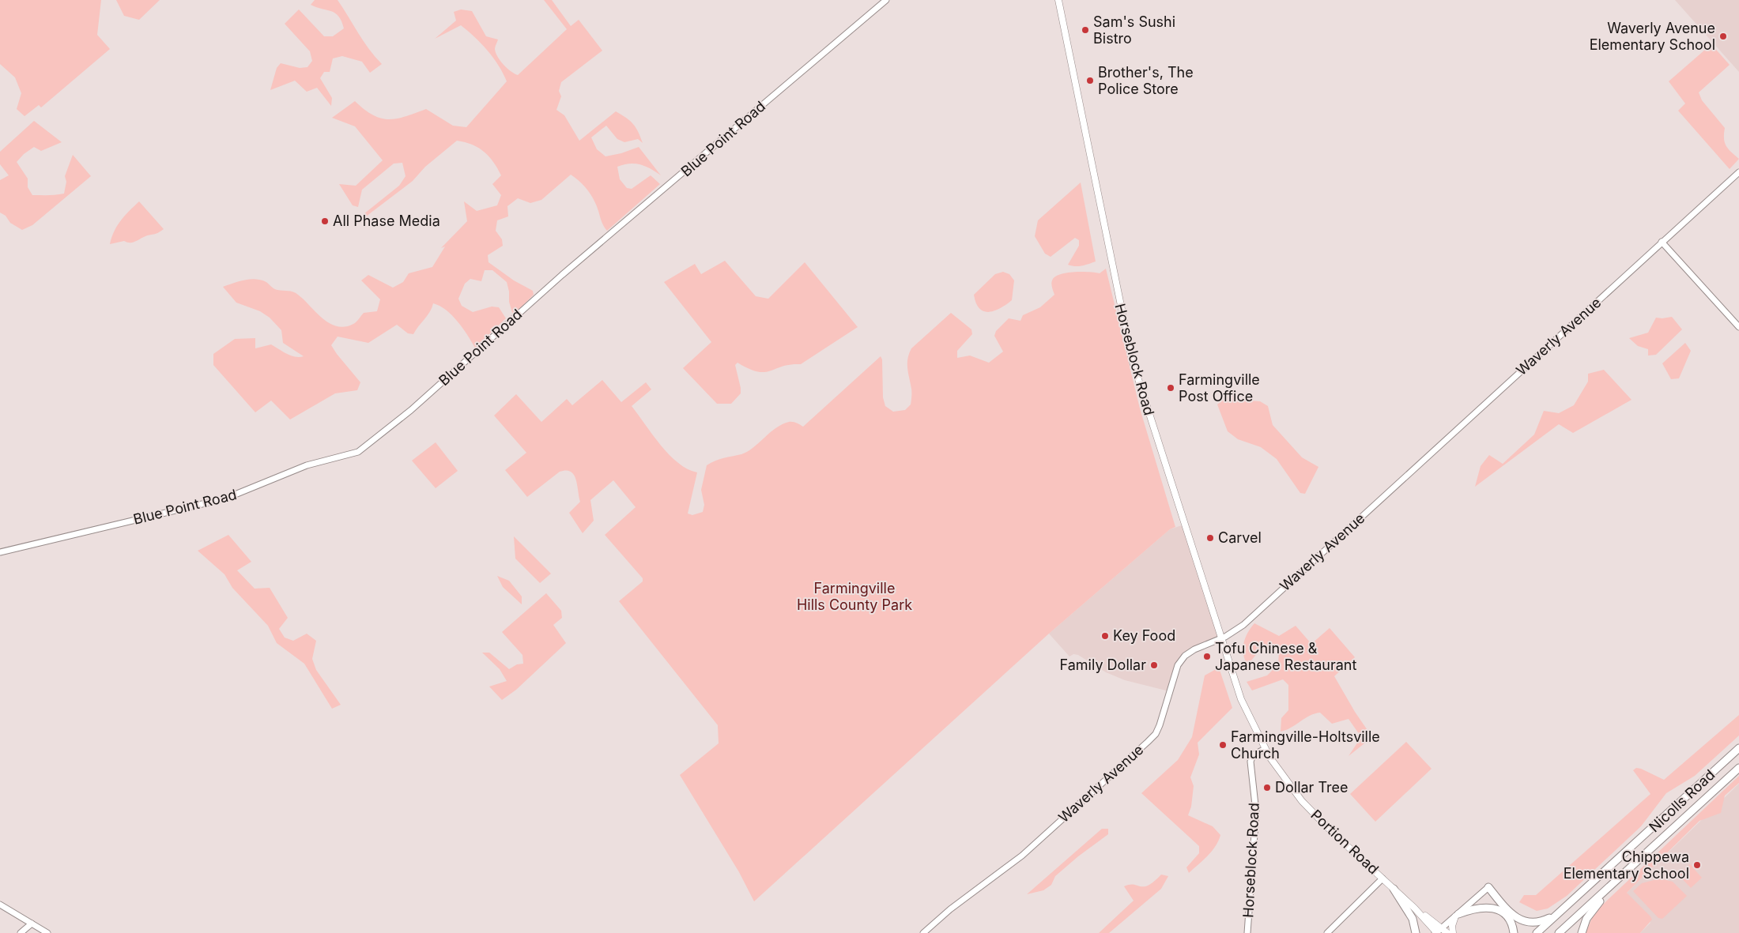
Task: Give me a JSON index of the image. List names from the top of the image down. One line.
{"streets":{"highway":["Nicolls Road"],"main road":["Horseblock Road","Portion Road"],"street":["Blue Point Road","Waverly Avenue"]},"crossings":[["Waverly Avenue","Horseblock Road"],["Horseblock Road","Portion Road"]],"parks":["Farmingville Hills County Park"],"places":["Sam's Sushi Bistro","Waverly Avenue Elementary School","Brother's, The Police Store","All Phase Media","Farmingville Post Office","Carvel","Key Food","Tofu Chinese & Japanese Restaurant","Family Dollar","Farmingville-Holtsville Church","Dollar Tree","Chippewa Elementary School"]}
